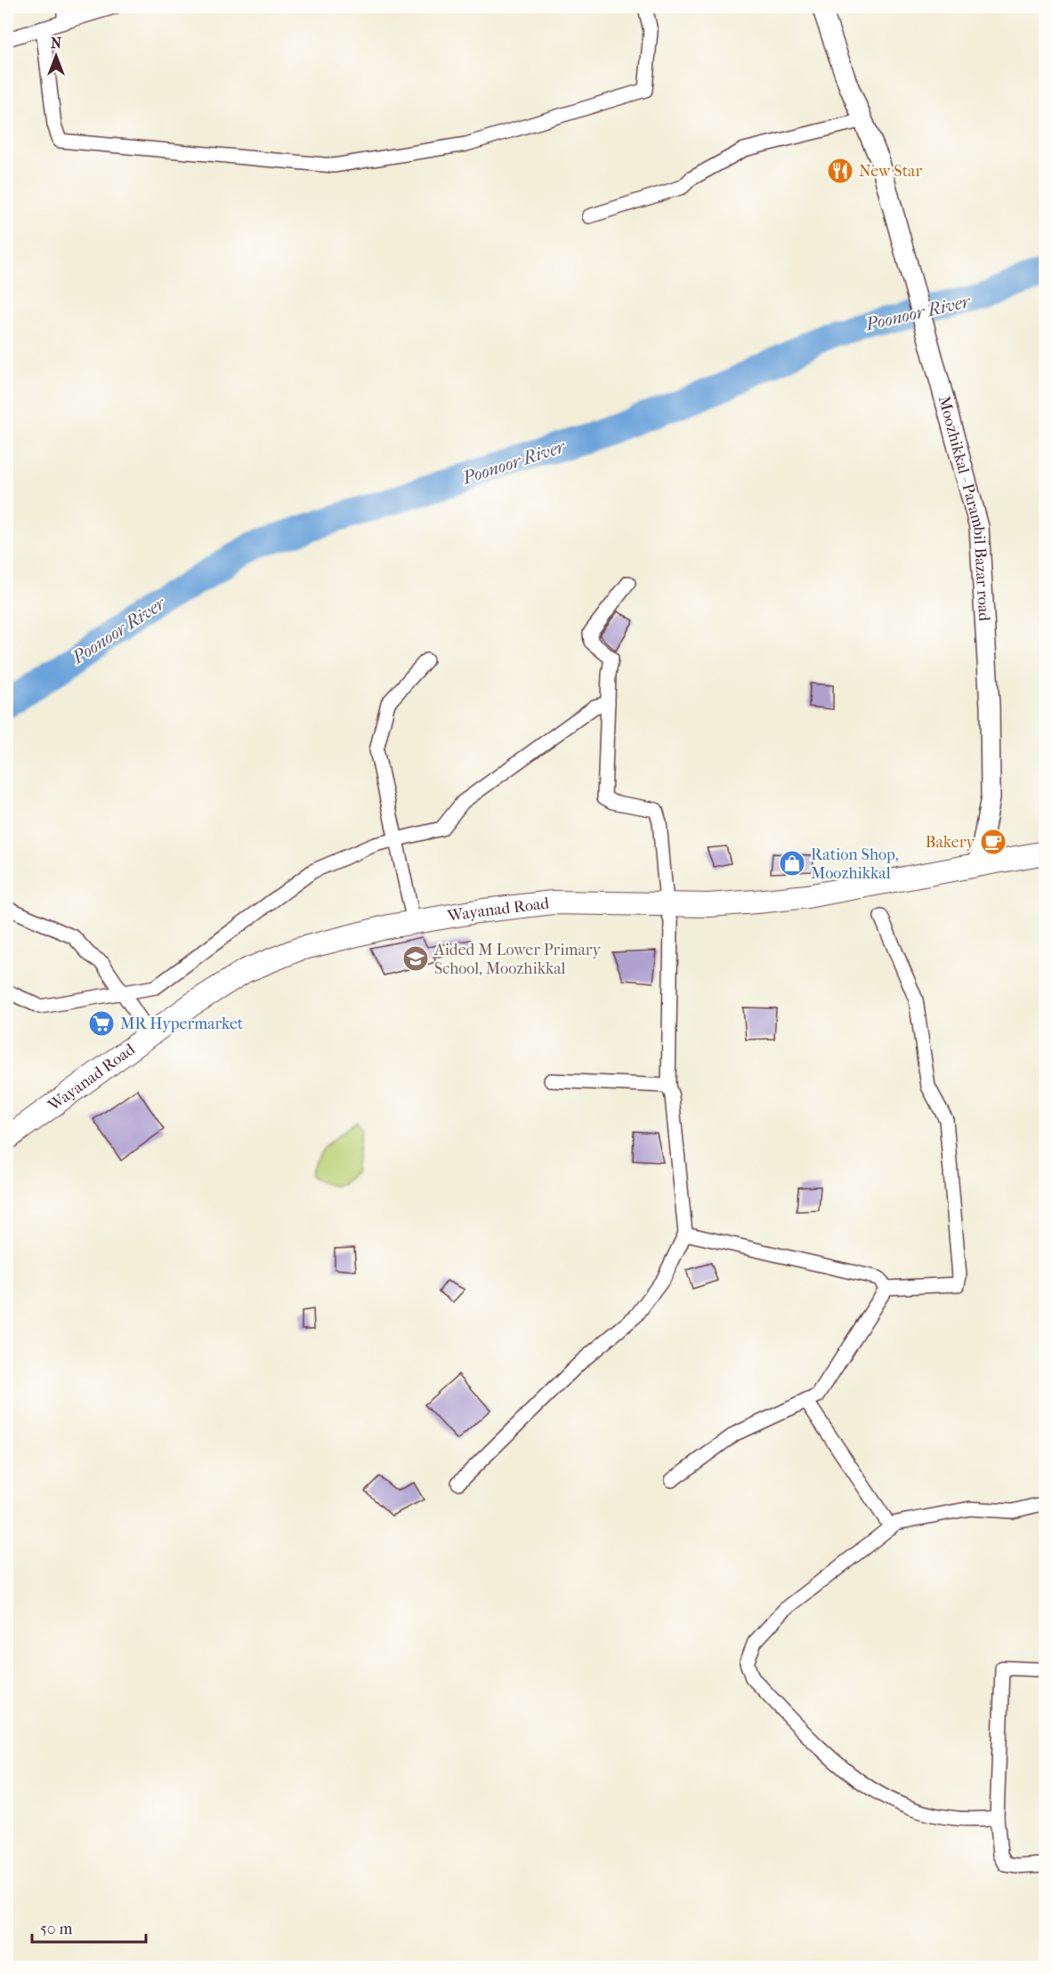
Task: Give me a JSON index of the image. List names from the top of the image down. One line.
{"streets":{"highway":["Wayanad Road"],"main road":["Moozhikkal - Parambil Bazar road"]},"crossings":[["Moozhikkal - Parambil Bazar road","Wayanad Road"]],"water":["Poonoor River"],"places":{"restaurant":["New Star"],"cafe":["Bakery"],"shop":["Ration Shop, Moozhikkal"],"school or university":["Aided M Lower Primary School, Moozhikkal"],"supermarket":["MR Hypermarket"]},"scale_bar":"50 m","north":"top"}
